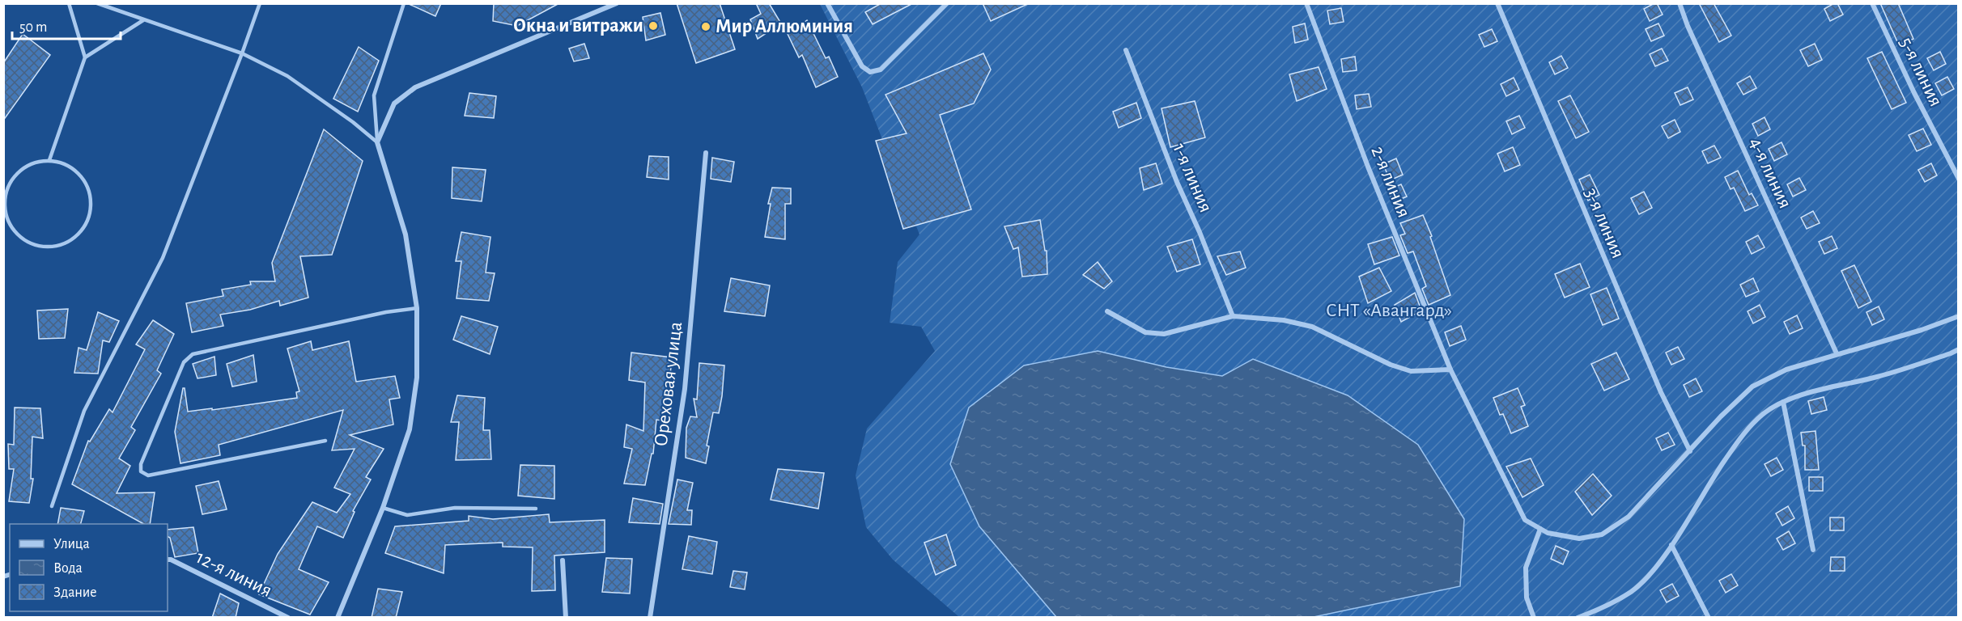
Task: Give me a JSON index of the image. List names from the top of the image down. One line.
{"streets":{"street":["5-я линия","4-я линия","1-я линия","2-я линия","3-я линия","Ореховая улица","12-я линия"]},"parks":["СНТ «Авангард»"],"places":["Окна и витражи","Мир Аллюминия"],"legend":["Улица","Вода","Здание"],"scale_bar":"50 m"}
